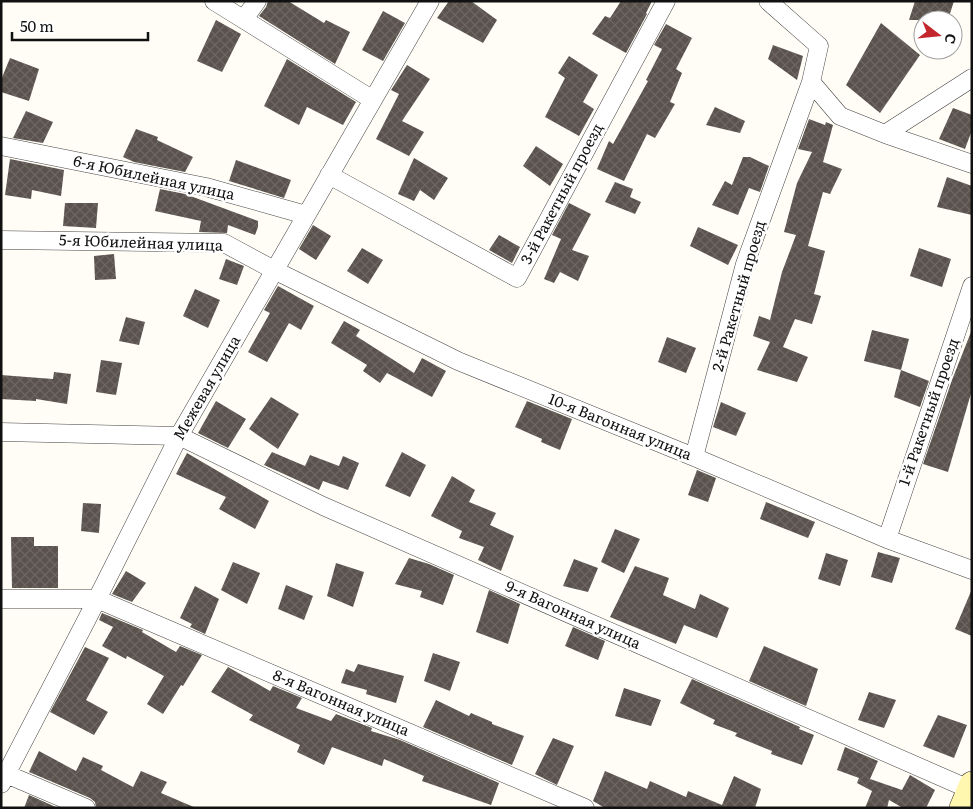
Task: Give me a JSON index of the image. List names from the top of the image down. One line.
{"streets":{"street":["6-я Юбилейная улица","3-й Ракетный проезд","5-я Юбилейная улица","2-й Ракетный проезд","Межевая улица","1-й Ракетный проезд","10-я Вагонная улица","9-я Вагонная улица","8-я Вагонная улица"]},"crossings":[["6-я Юбилейная улица","Межевая улица"],["3-й Ракетный проезд","Межевая улица"],["5-я Юбилейная улица","Межевая улица"],["5-я Юбилейная улица","10-я Вагонная улица"],["2-й Ракетный проезд","10-я Вагонная улица"],["Межевая улица","10-я Вагонная улица"],["Межевая улица","9-я Вагонная улица"],["Межевая улица","8-я Вагонная улица"],["1-й Ракетный проезд","10-я Вагонная улица"]],"scale_bar":"50 m","north":"right"}
